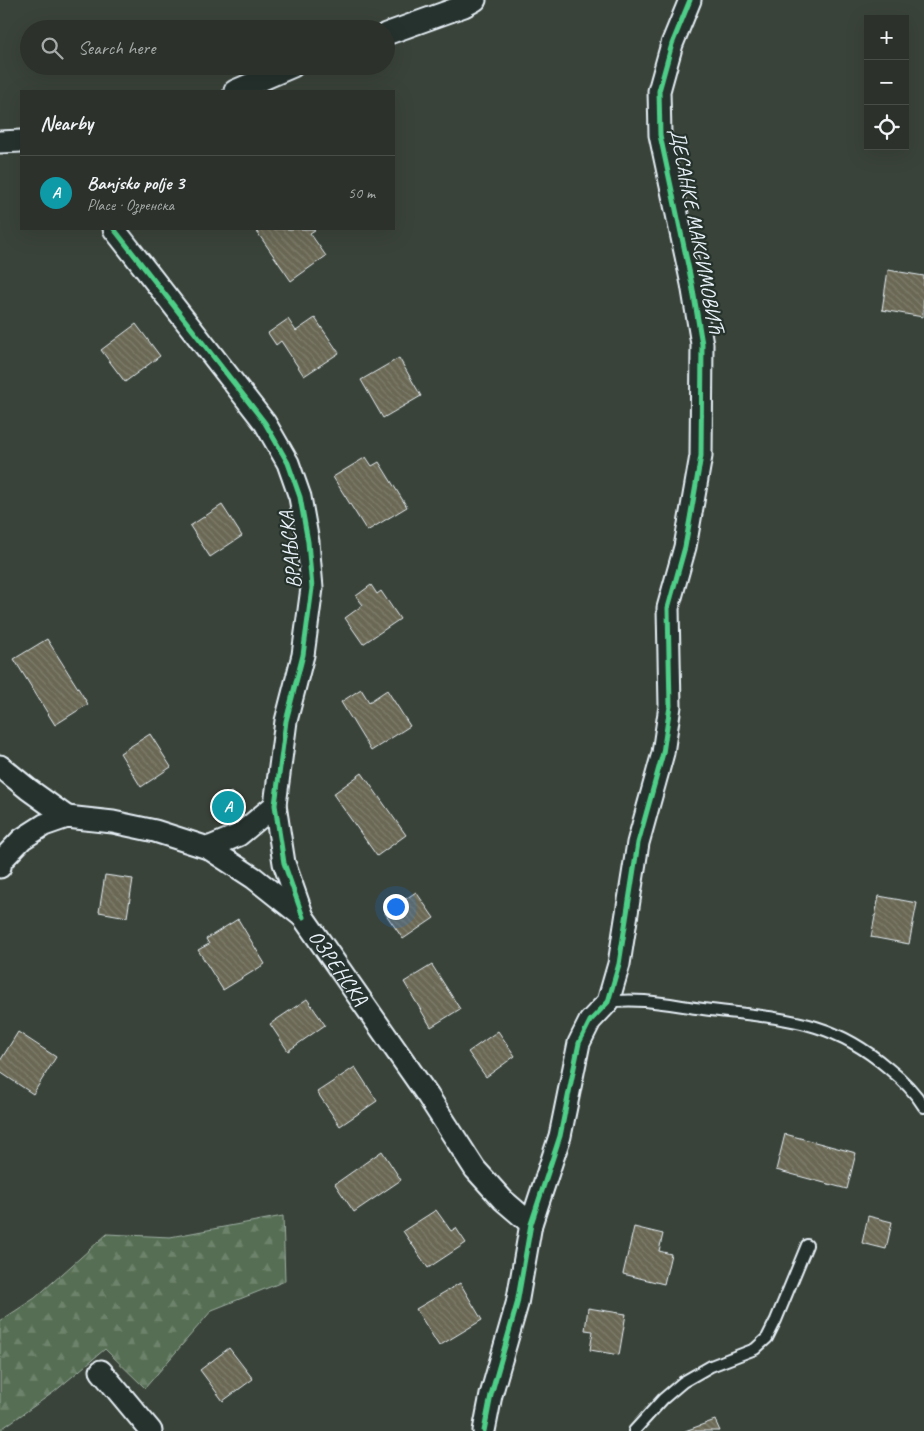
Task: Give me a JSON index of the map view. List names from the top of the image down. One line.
{"streets":{"street":["ДЕСАНКЕ МАКСИМОВИЋ","ВРАЊСКА","ОЗРЕНСКА"]},"crossings":[["ДЕСАНКЕ МАКСИМОВИЋ","ОЗРЕНСКА"],["ВРАЊСКА","ОЗРЕНСКА"]],"page":{"map_buttons":["+","−"],"search":"Search here","heading":"Nearby","list":[{"mark":"A","name":"Banjsko polje 3","note":"Place · Озренска","value":"50 m"}],"pins":"A"}}
